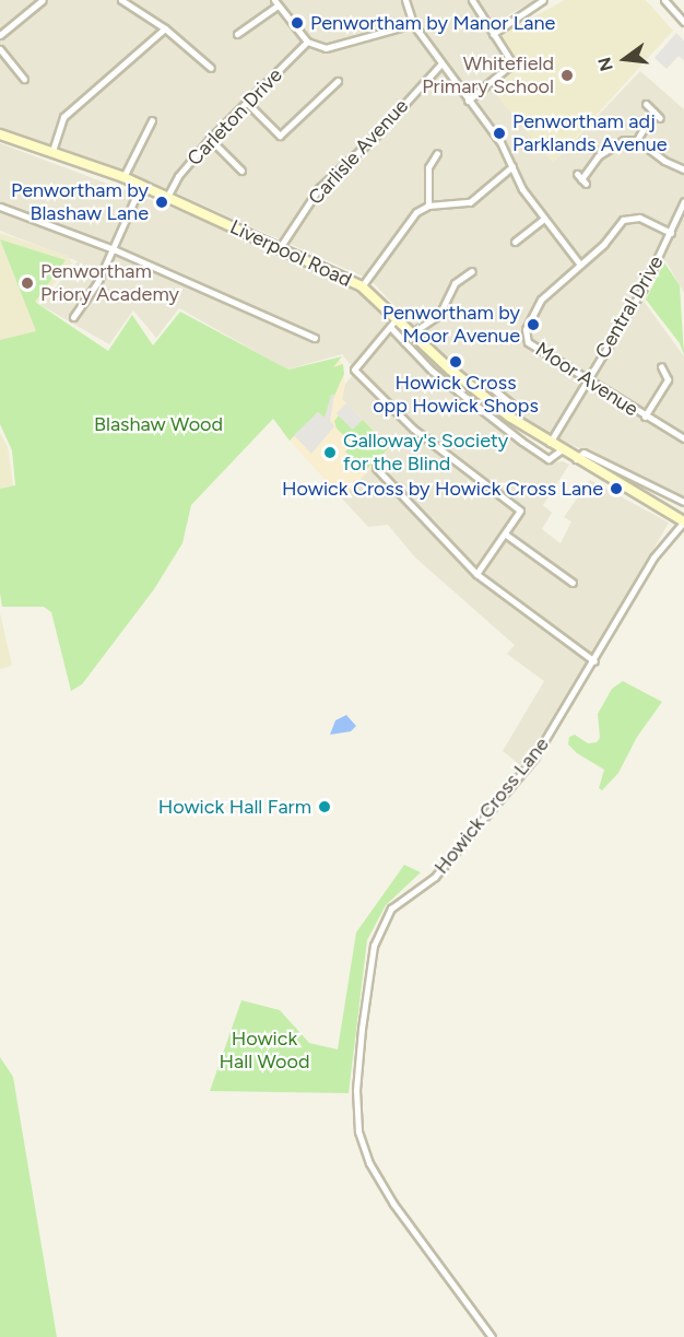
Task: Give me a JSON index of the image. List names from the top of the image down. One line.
{"streets":{"street":["Carleton Drive","Carlisle Avenue","Liverpool Road","Central Drive","Moor Avenue","Howick Cross Lane"]},"crossings":[["Carleton Drive","Liverpool Road"],["Carlisle Avenue","Liverpool Road"],["Liverpool Road","Central Drive"],["Liverpool Road","Howick Cross Lane"],["Central Drive","Moor Avenue"]],"parks":["Blashaw Wood","Howick Hall Wood"],"places":["Penwortham by Manor Lane","Whitefield Primary School","Penwortham adj Parklands Avenue","Penwortham by Blashaw Lane","Penwortham Priory Academy","Penwortham by Moor Avenue","Howick Cross opp Howick Shops","Galloway's Society for the Blind","Howick Cross by Howick Cross Lane","Howick Hall Farm"],"north":"left"}
